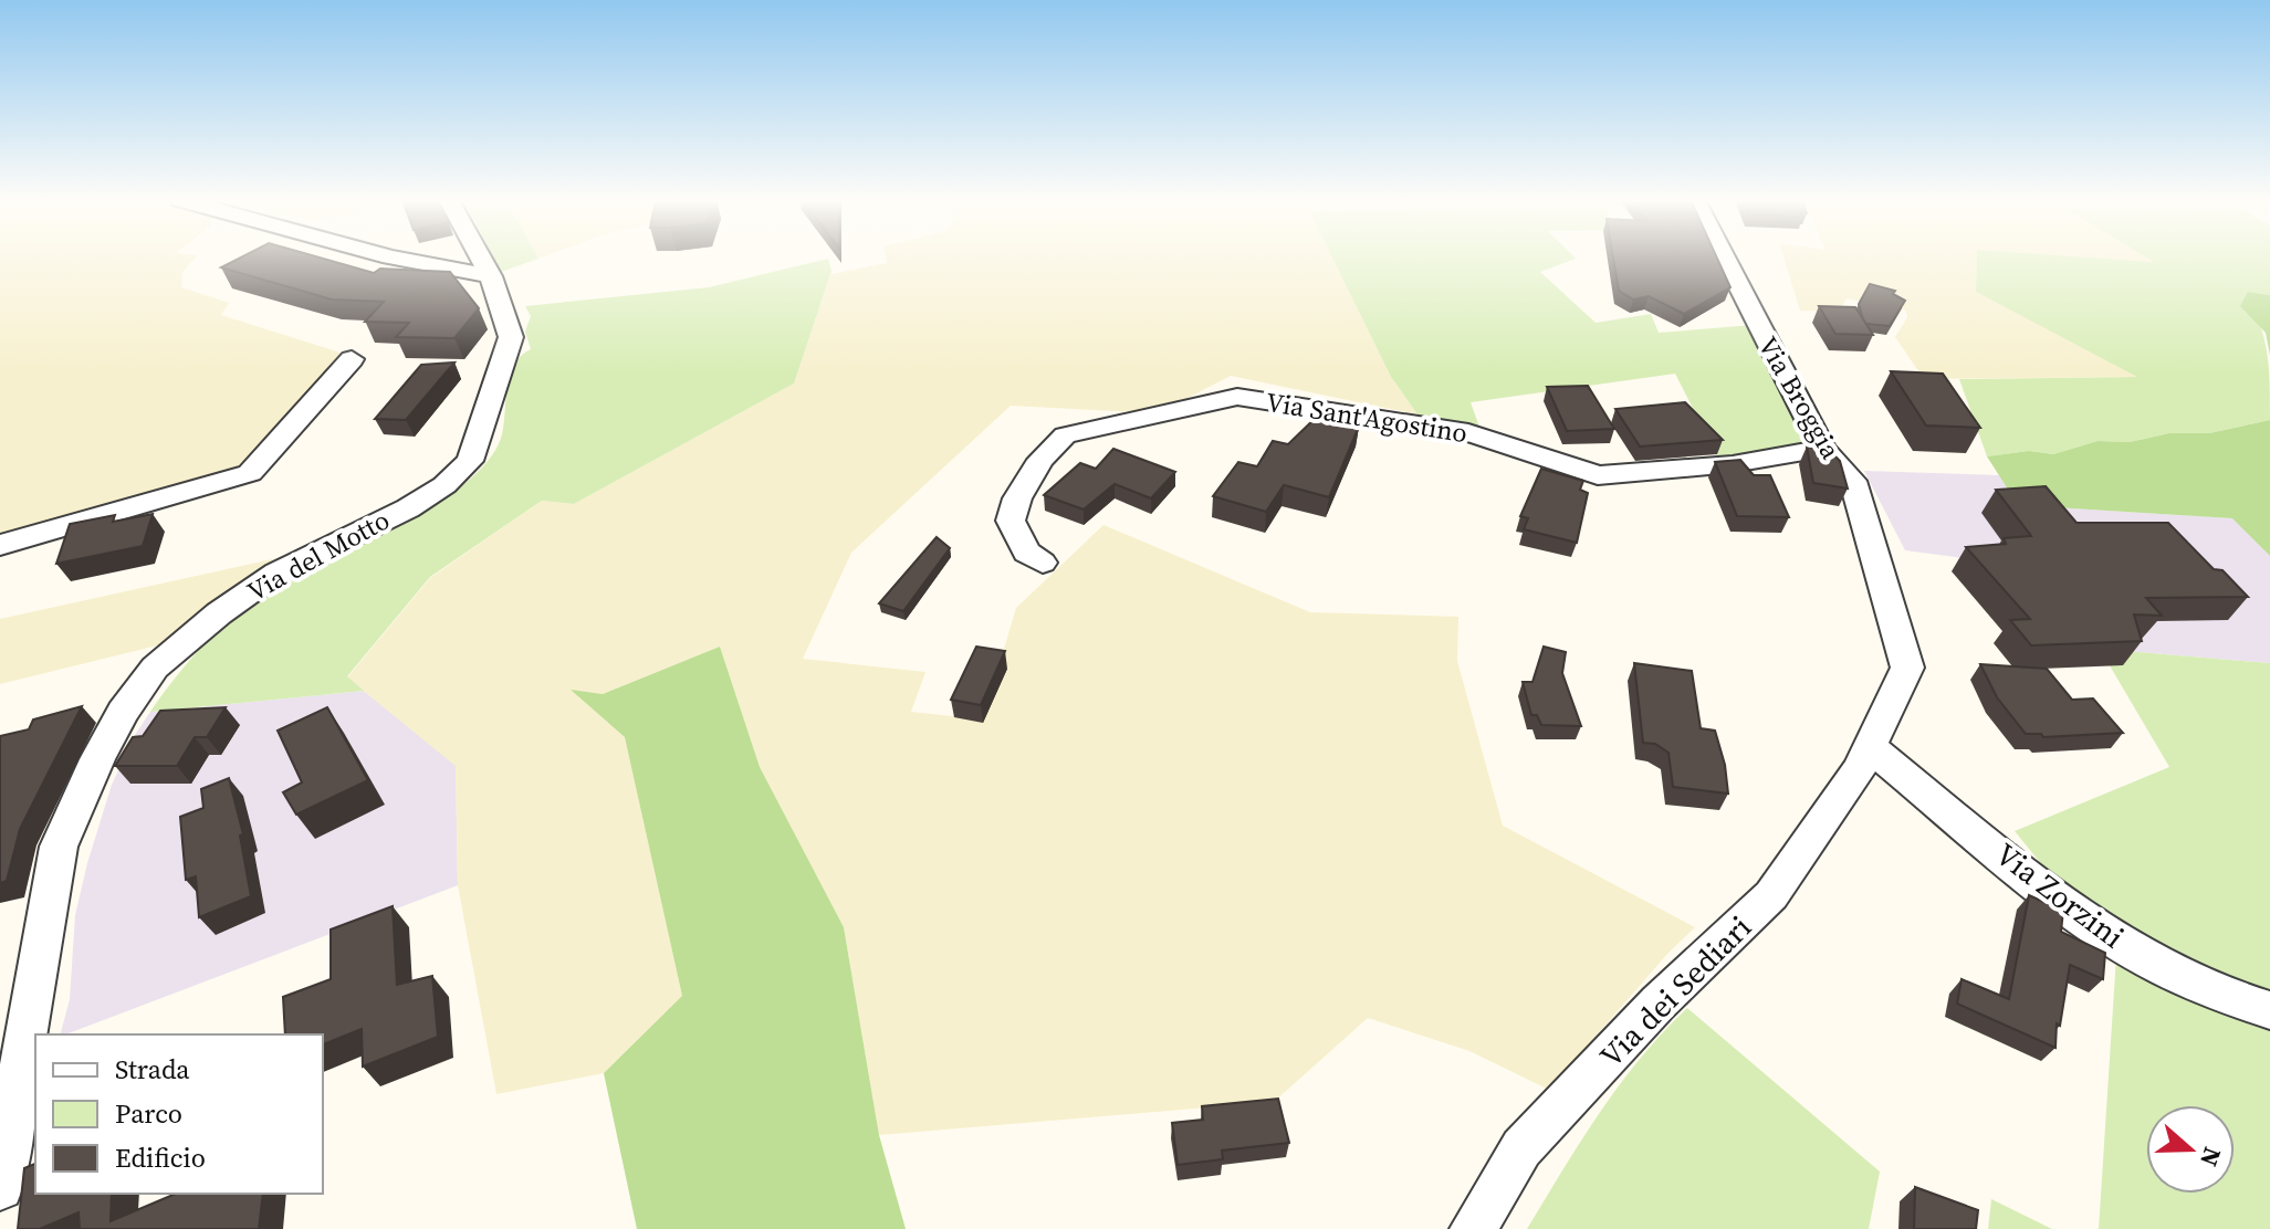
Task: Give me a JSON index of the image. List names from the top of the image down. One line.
{"streets":{"street":["Via Broggia","Via Sant'Agostino","Via del Motto","Via Zorzini","Via dei Sediari"]},"crossings":[["Via Broggia","Via Sant'Agostino"],["Via Broggia","Via Zorzini"],["Via Broggia","Via dei Sediari"],["Via Zorzini","Via dei Sediari"]],"legend":["Strada","Parco","Edificio"],"north":"right"}
